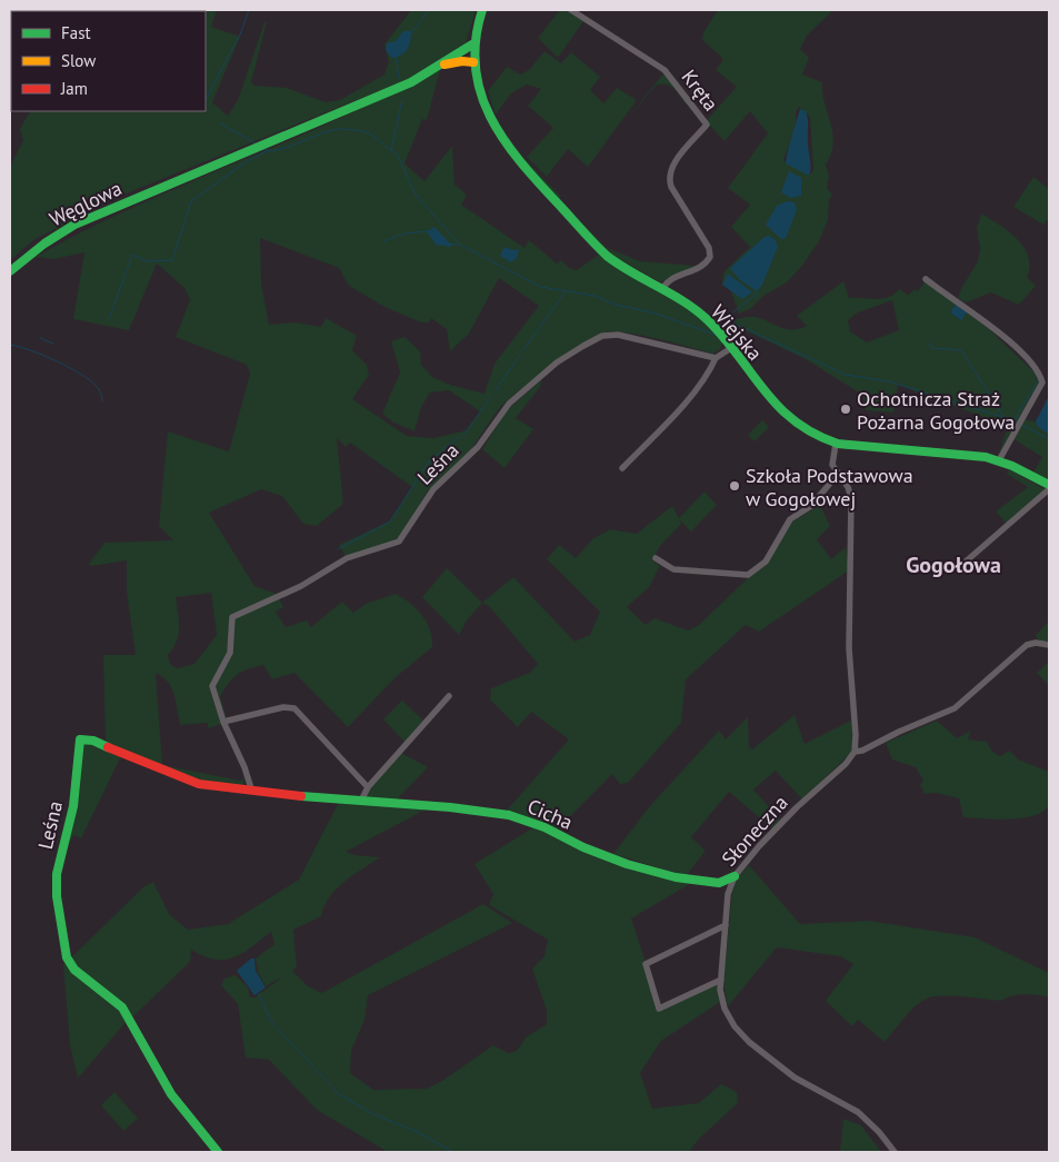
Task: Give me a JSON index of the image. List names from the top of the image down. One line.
{"streets":{"street":["Kręta","Węglowa","Wiejska","Leśna","Cicha","Słoneczna"]},"crossings":[["Kręta","Wiejska"],["Leśna","Cicha"],["Cicha","Słoneczna"]],"districts":["Gogołowa"],"places":["Ochotnicza Straż Pożarna Gogołowa","Szkoła Podstawowa w Gogołowej"],"legend":["Fast","Slow","Jam"]}
